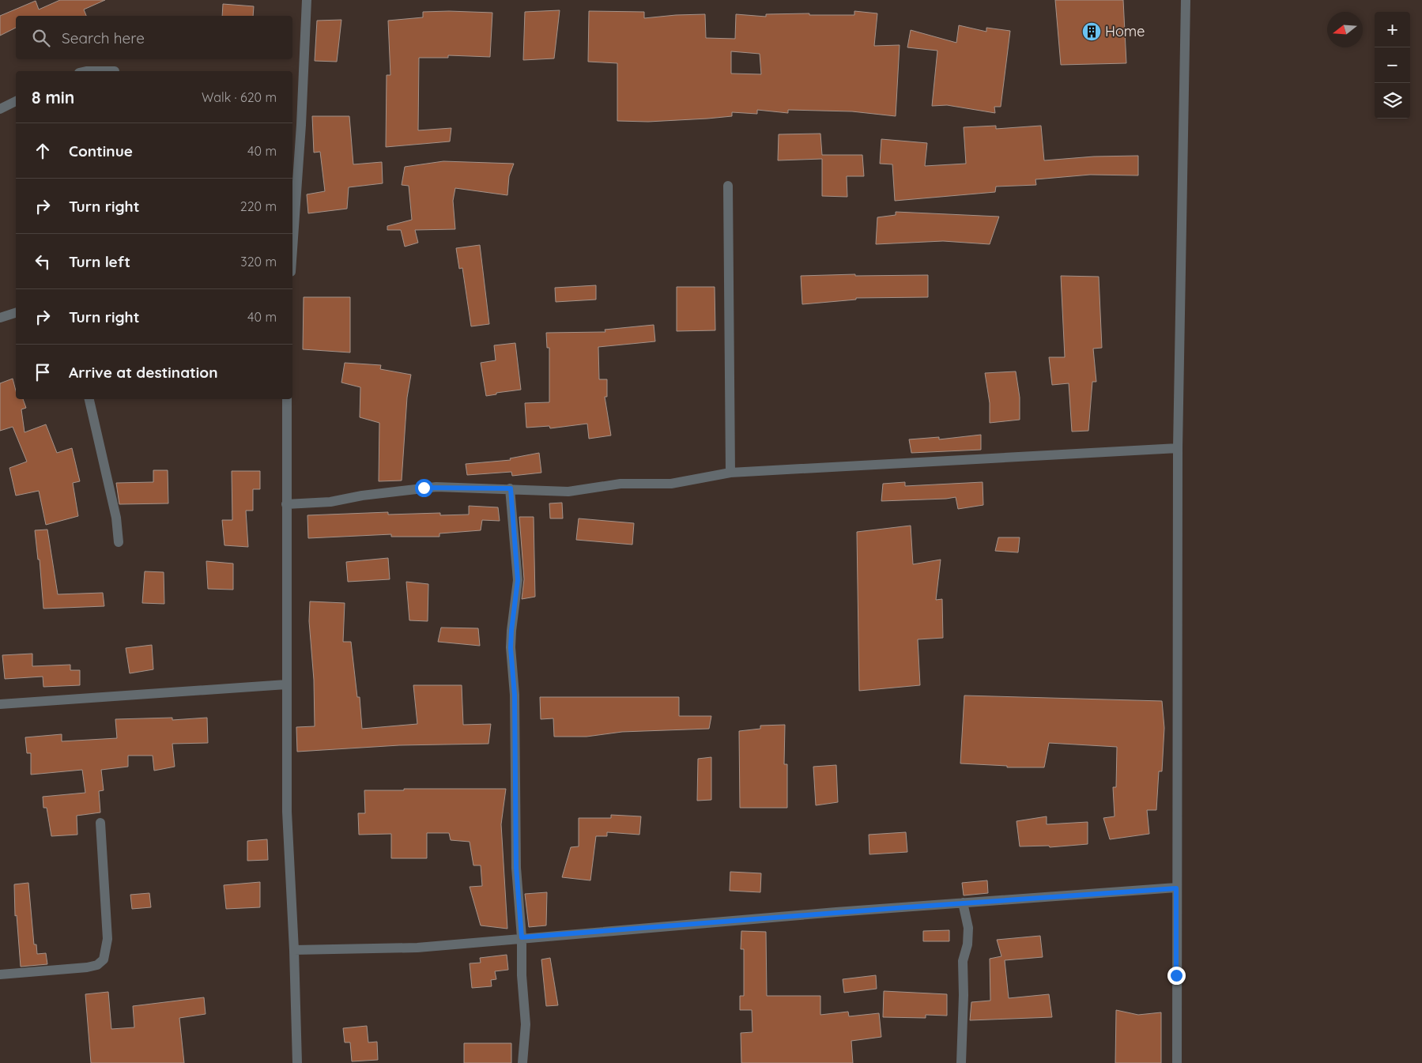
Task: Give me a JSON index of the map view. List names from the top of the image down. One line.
{"places":{"building":["Home"]},"north":"left","page":{"map_buttons":["+","−"],"search":"Search here","heading":["8 min","Walk · 620 m"],"list":[["Continue","40 m"],["Turn right","220 m"],["Turn left","320 m"],["Turn right","40 m"],"Arrive at destination"]}}
